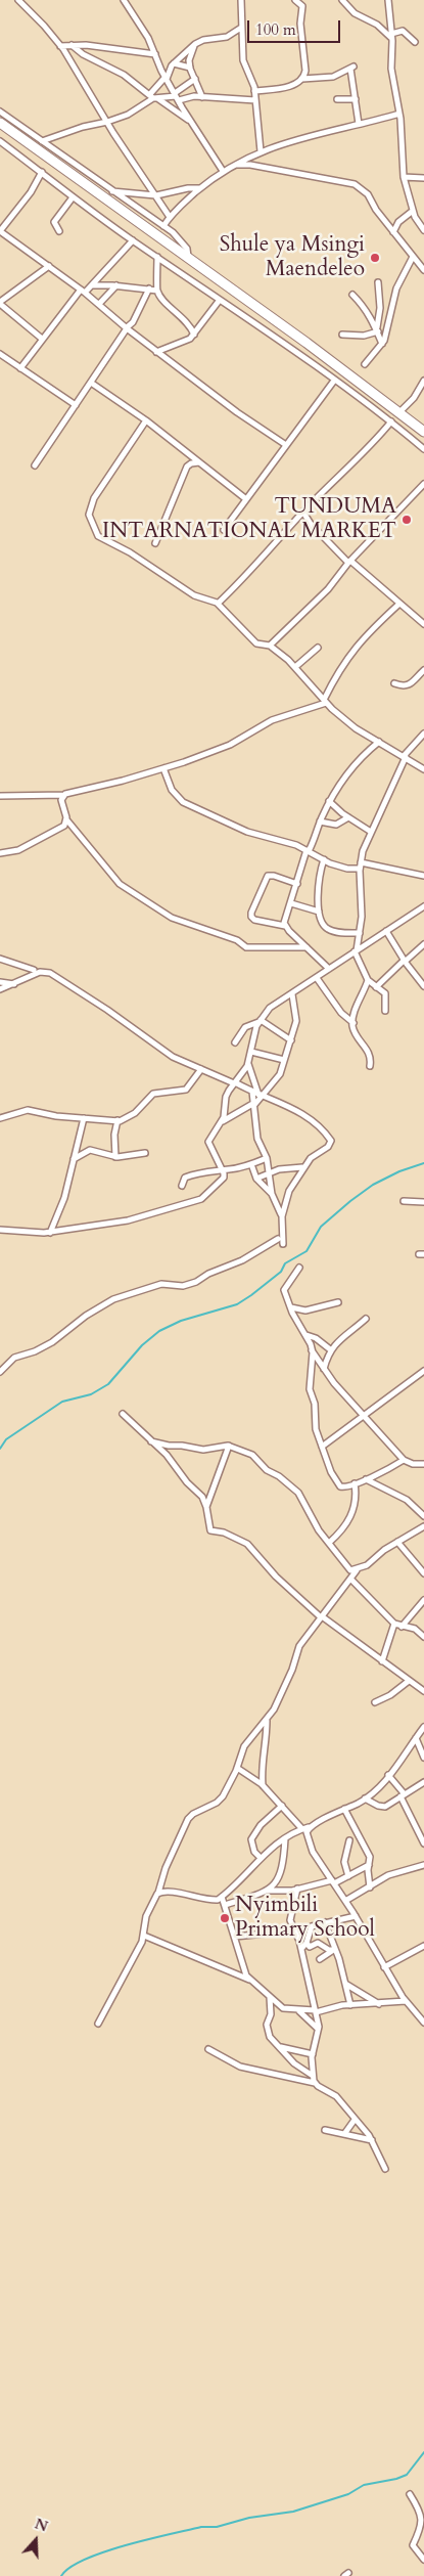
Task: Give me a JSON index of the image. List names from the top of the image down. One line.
{"places":["Shule ya Msingi Maendeleo","TUNDUMA INTARNATIONAL MARKET","Nyimbili Primary School"],"scale_bar":"100 m","north":"top"}
